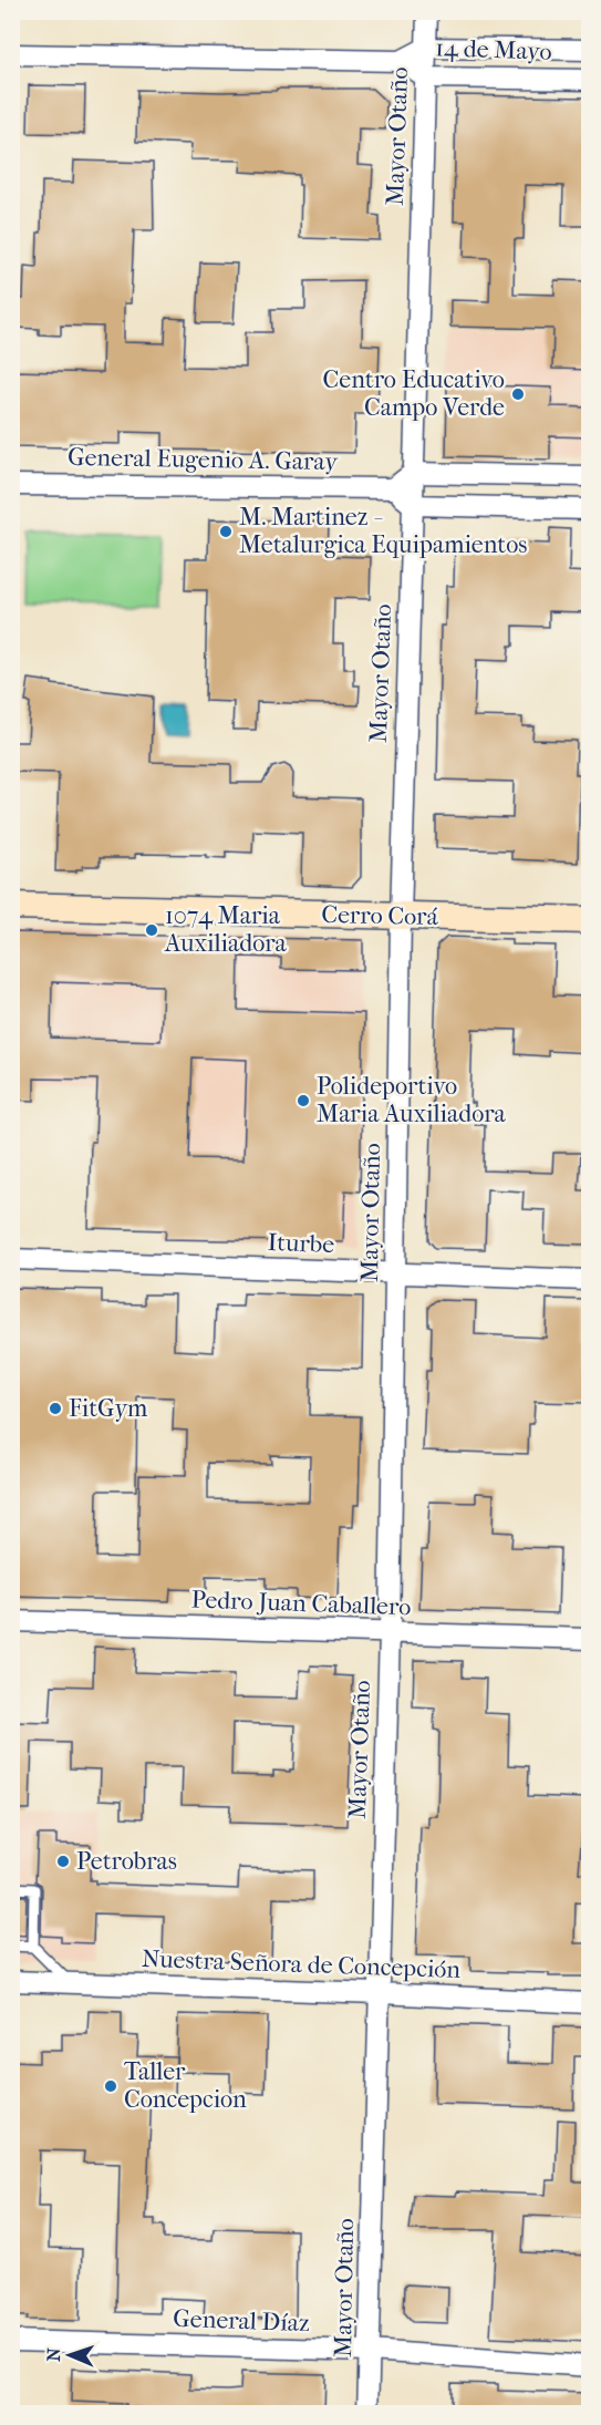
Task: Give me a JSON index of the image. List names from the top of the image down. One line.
{"streets":{"street":["14 de Mayo","Mayor Otaño","General Eugenio A. Garay","Cerro Corá","Iturbe","Pedro Juan Caballero","Nuestra Señora de Concepción","General Díaz"]},"crossings":[["14 de Mayo","Mayor Otaño"],["Mayor Otaño","Cerro Corá"],["Mayor Otaño","Iturbe"],["Mayor Otaño","Pedro Juan Caballero"],["Mayor Otaño","Nuestra Señora de Concepción"],["Mayor Otaño","General Díaz"]],"places":["Centro Educativo Campo Verde","M. Martinez - Metalurgica Equipamientos","1074 Maria Auxiliadora","Polideportivo Maria Auxiliadora","FitGym","Petrobras","Taller Concepcion"],"north":"left"}
